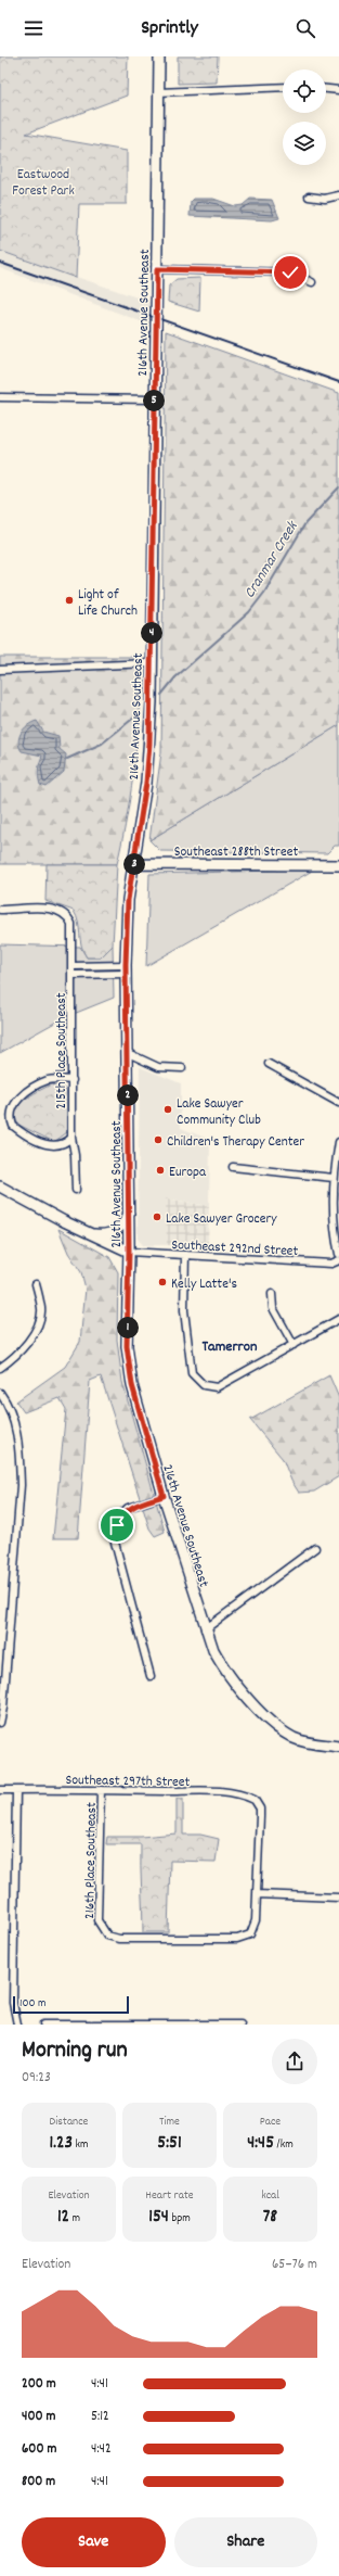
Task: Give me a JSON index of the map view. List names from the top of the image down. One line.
{"streets":{"street":["216th Avenue Southeast","Southeast 288th Street","215th Place Southeast","Southeast 292nd Street","Southeast 297th Street","216th Place Southeast"]},"crossings":[["216th Avenue Southeast","Southeast 288th Street"],["216th Avenue Southeast","Southeast 292nd Street"],["Southeast 297th Street","216th Place Southeast"]],"districts":["Tamerron"],"water":["Cranmar Creek"],"parks":["Eastwood Forest Park"],"places":["Light of Life Church","Lake Sawyer Community Club","Children's Therapy Center","Europa","Lake Sawyer Grocery","Kelly Latte's"],"scale_bar":"100 m","page":{"header":"Sprintly","pins":["5","4","3","2","1"],"scale":"100 m","heading":["Morning run","09:23"],"stats":[["Distance","1.23 km"],["Time","5:51"],["Pace","4:45 /km"],["Elevation","12 m"],["Heart rate","154 bpm"],["kcal","78"]],"chart":["Elevation","65–76 m"],"list":[{"name":"200 m","note":"4:41"},{"name":"400 m","note":"5:12"},{"name":"600 m","note":"4:42"},{"name":"800 m","note":"4:41"}],"buttons":["Save","Share"]}}
